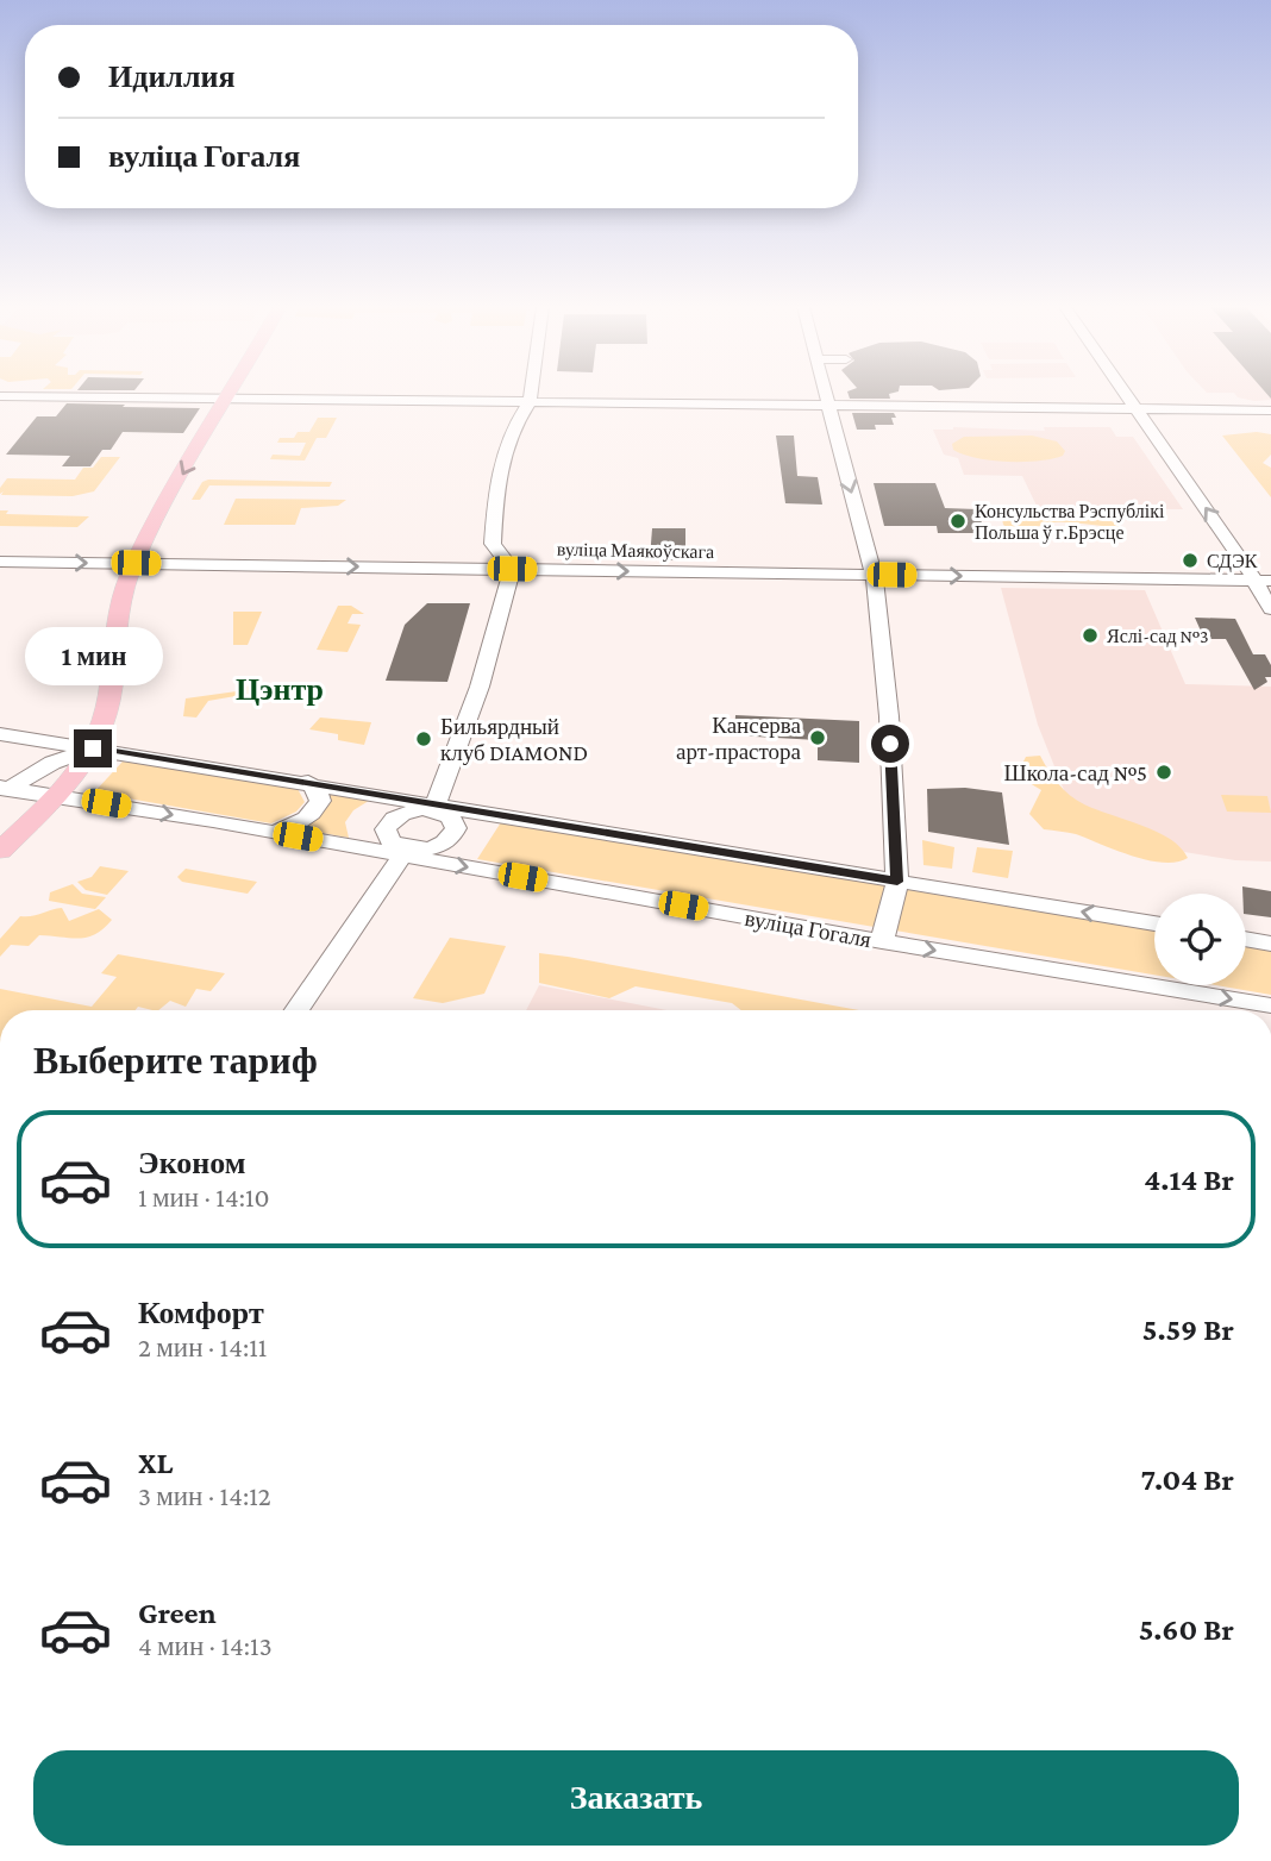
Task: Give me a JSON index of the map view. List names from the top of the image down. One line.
{"streets":{"street":["вуліца Маякоўскага","вуліца Гогаля"]},"districts":["Цэнтр"],"places":["Консульства Рэспублікі Польша ў г.Брэсце","СДЭК","Яслі-сад №3","Кансерва арт-прастора","Бильярдный клуб DIAMOND","Школа-сад №5"],"page":{"banner":["Идиллия","вуліца Гогаля"],"bubble":"1 мин","heading":"Выберите тариф","list":[{"name":"Эконом","note":"1 мин · 14:10","value":"4.14 Br"},{"name":"Комфорт","note":"2 мин · 14:11","value":"5.59 Br"},{"name":"XL","note":"3 мин · 14:12","value":"7.04 Br"},{"name":"Green","note":"4 мин · 14:13","value":"5.60 Br"}],"buttons":"Заказать"}}
